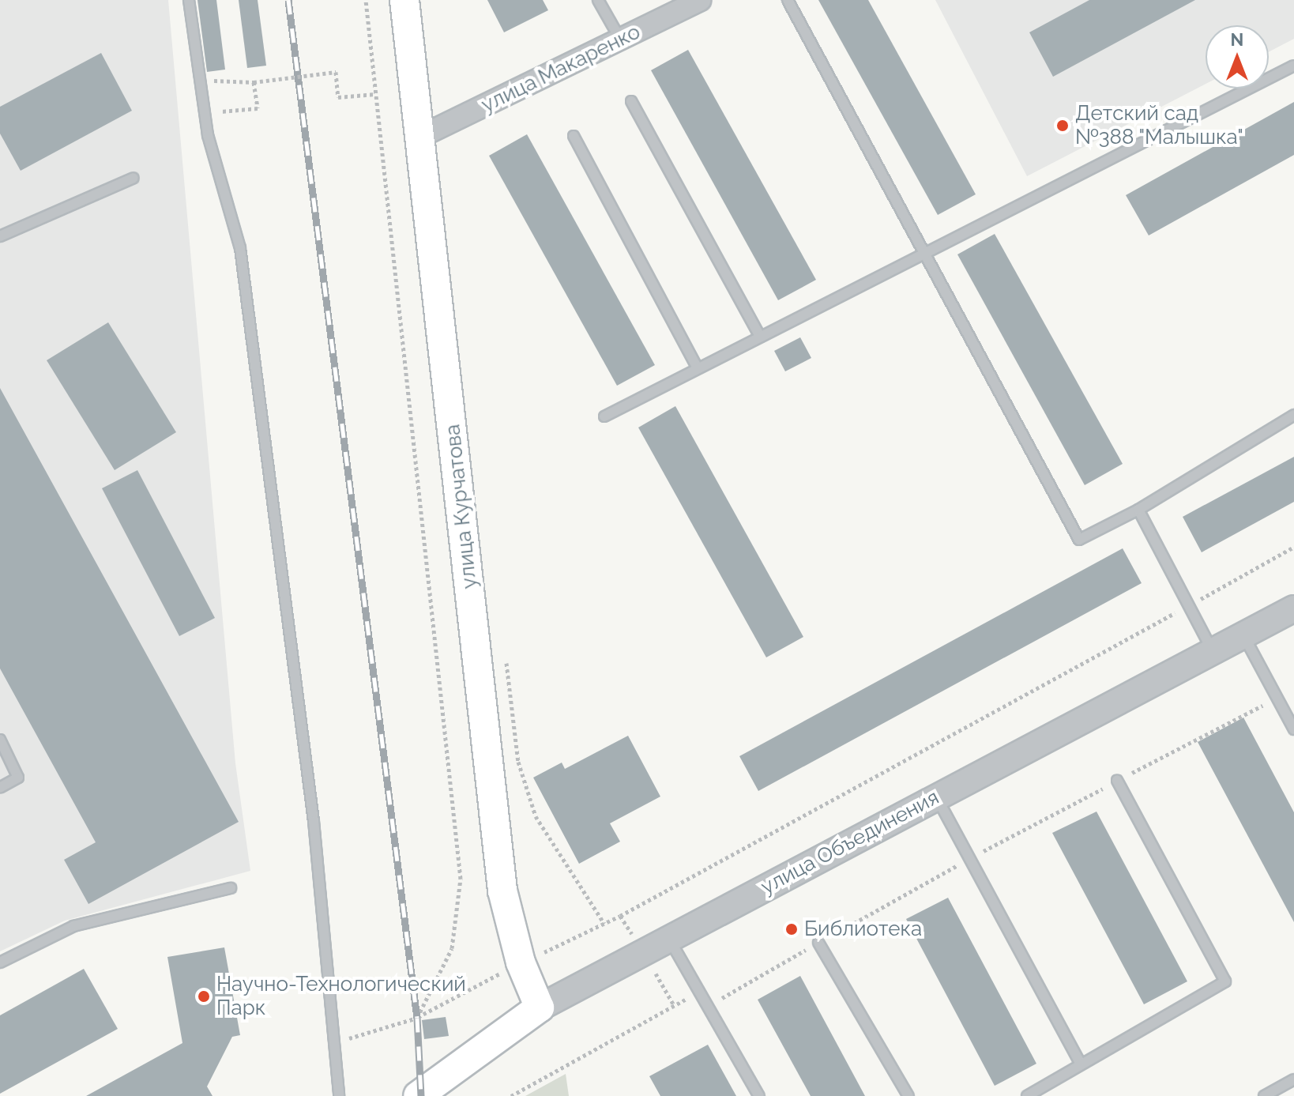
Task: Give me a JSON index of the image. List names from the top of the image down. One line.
{"streets":{"main road":["улица Курчатова","улица Объединения"],"street":["улица Макаренко"]},"crossings":[["улица Макаренко","улица Курчатова"],["улица Курчатова","улица Объединения"]],"places":["Детский сад №388 \"Малышка\"","Библиотека","Научно-Технологический Парк"],"north":"top"}
